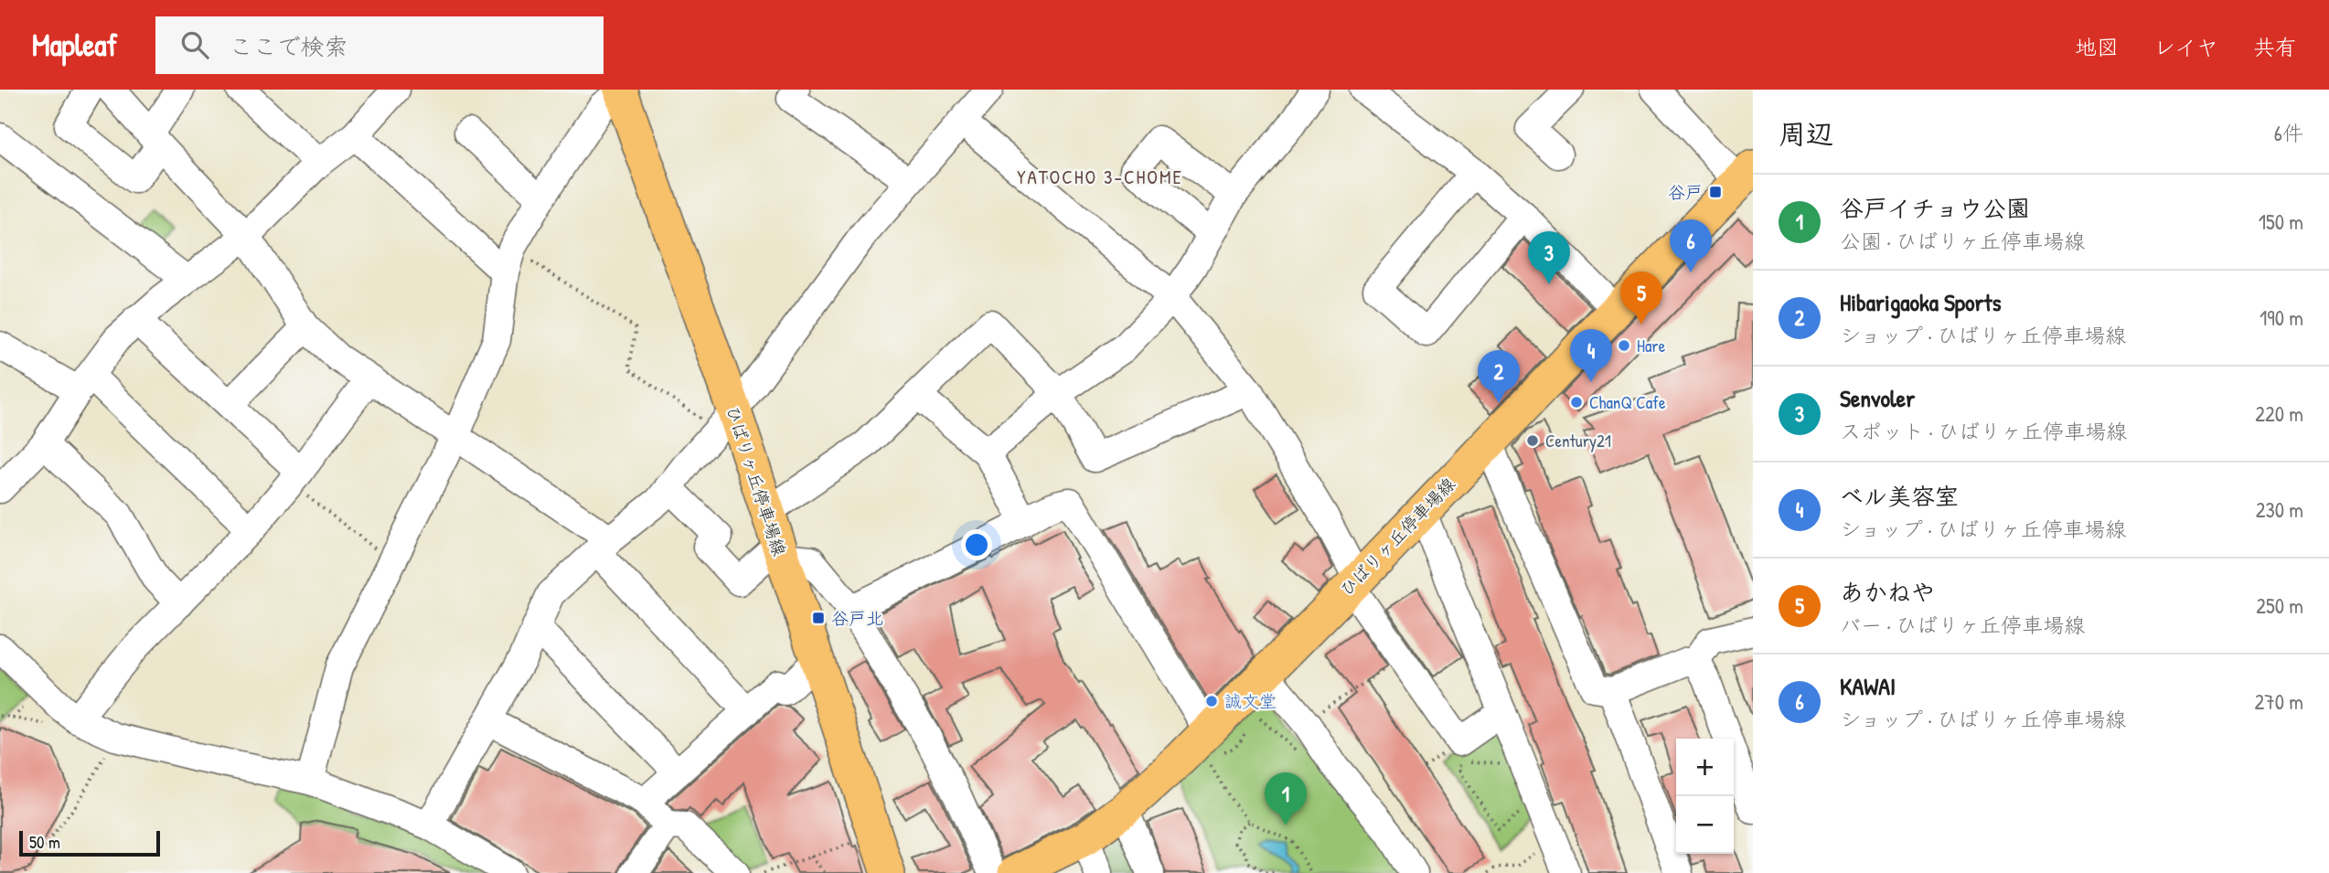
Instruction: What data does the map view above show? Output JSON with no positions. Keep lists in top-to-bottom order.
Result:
{
  "streets": {
    "main road": ["ひばりヶ丘停車場線"]
  },
  "districts": ["YATOCHO 3-CHOME"],
  "places": {
    "transit": ["谷戸", "谷戸北"],
    "other": [
      "Hare",
      "ChanQ Cafe",
      "Century21",
      "誠文堂"
    ]
  },
  "scale_bar": "50 m",
  "page": {
    "header": "Mapleaf",
    "search": "ここで検索",
    "nav": ["地図", "レイヤ", "共有"],
    "heading": ["周辺", "6件"],
    "list": [
      {
        "mark": "1",
        "name": "谷戸イチョウ公園",
        "note": "公園 · ひばりヶ丘停車場線",
        "value": "150 m"
      },
      {
        "mark": "2",
        "name": "Hibarigaoka Sports",
        "note": "ショップ · ひばりヶ丘停車場線",
        "value": "190 m"
      },
      {
        "mark": "3",
        "name": "Senvoler",
        "note": "スポット · ひばりヶ丘停車場線",
        "value": "220 m"
      },
      {
        "mark": "4",
        "name": "ベル美容室",
        "note": "ショップ · ひばりヶ丘停車場線",
        "value": "230 m"
      },
      {
        "mark": "5",
        "name": "あかねや",
        "note": "バー · ひばりヶ丘停車場線",
        "value": "250 m"
      },
      {
        "mark": "6",
        "name": "KAWAI",
        "note": "ショップ · ひばりヶ丘停車場線",
        "value": "270 m"
      }
    ],
    "pins": [
      "6",
      "3",
      "5",
      "4",
      "2",
      "1"
    ],
    "map_buttons": ["+", "−"],
    "scale": "50 m"
  }
}
